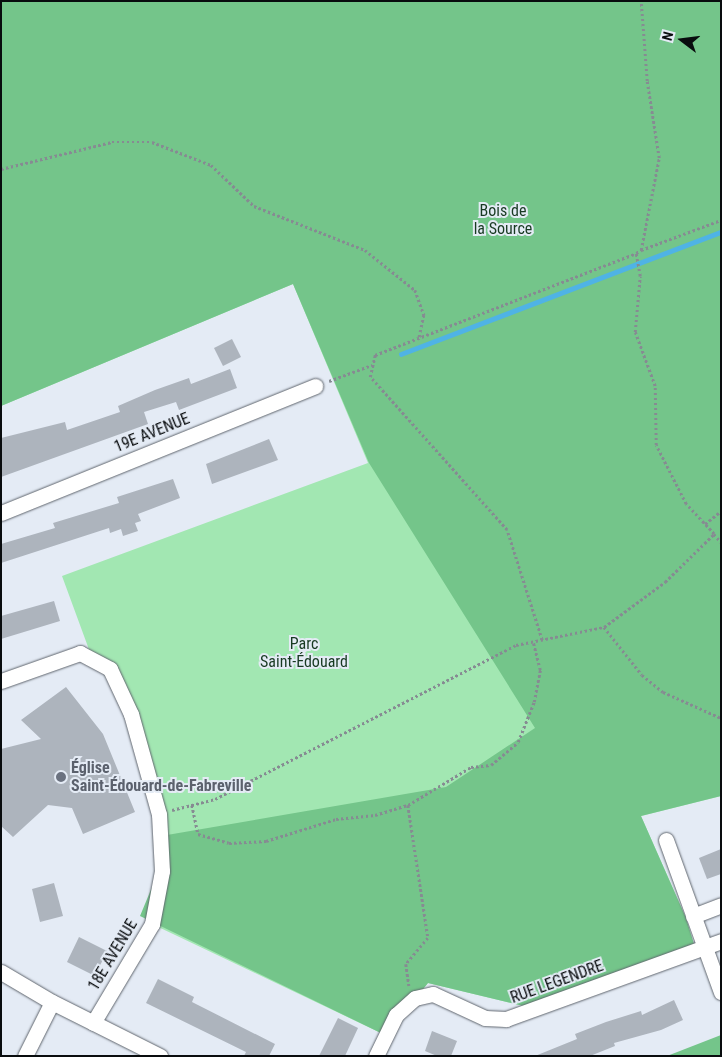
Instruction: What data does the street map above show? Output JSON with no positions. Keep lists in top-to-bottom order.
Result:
{
  "streets": {
    "street": ["19E AVENUE", "18E AVENUE", "RUE LEGENDRE"]
  },
  "parks": ["Bois de la Source", "Parc Saint-Édouard"],
  "places": ["Église Saint-Édouard-de-Fabreville"],
  "north": "left"
}
